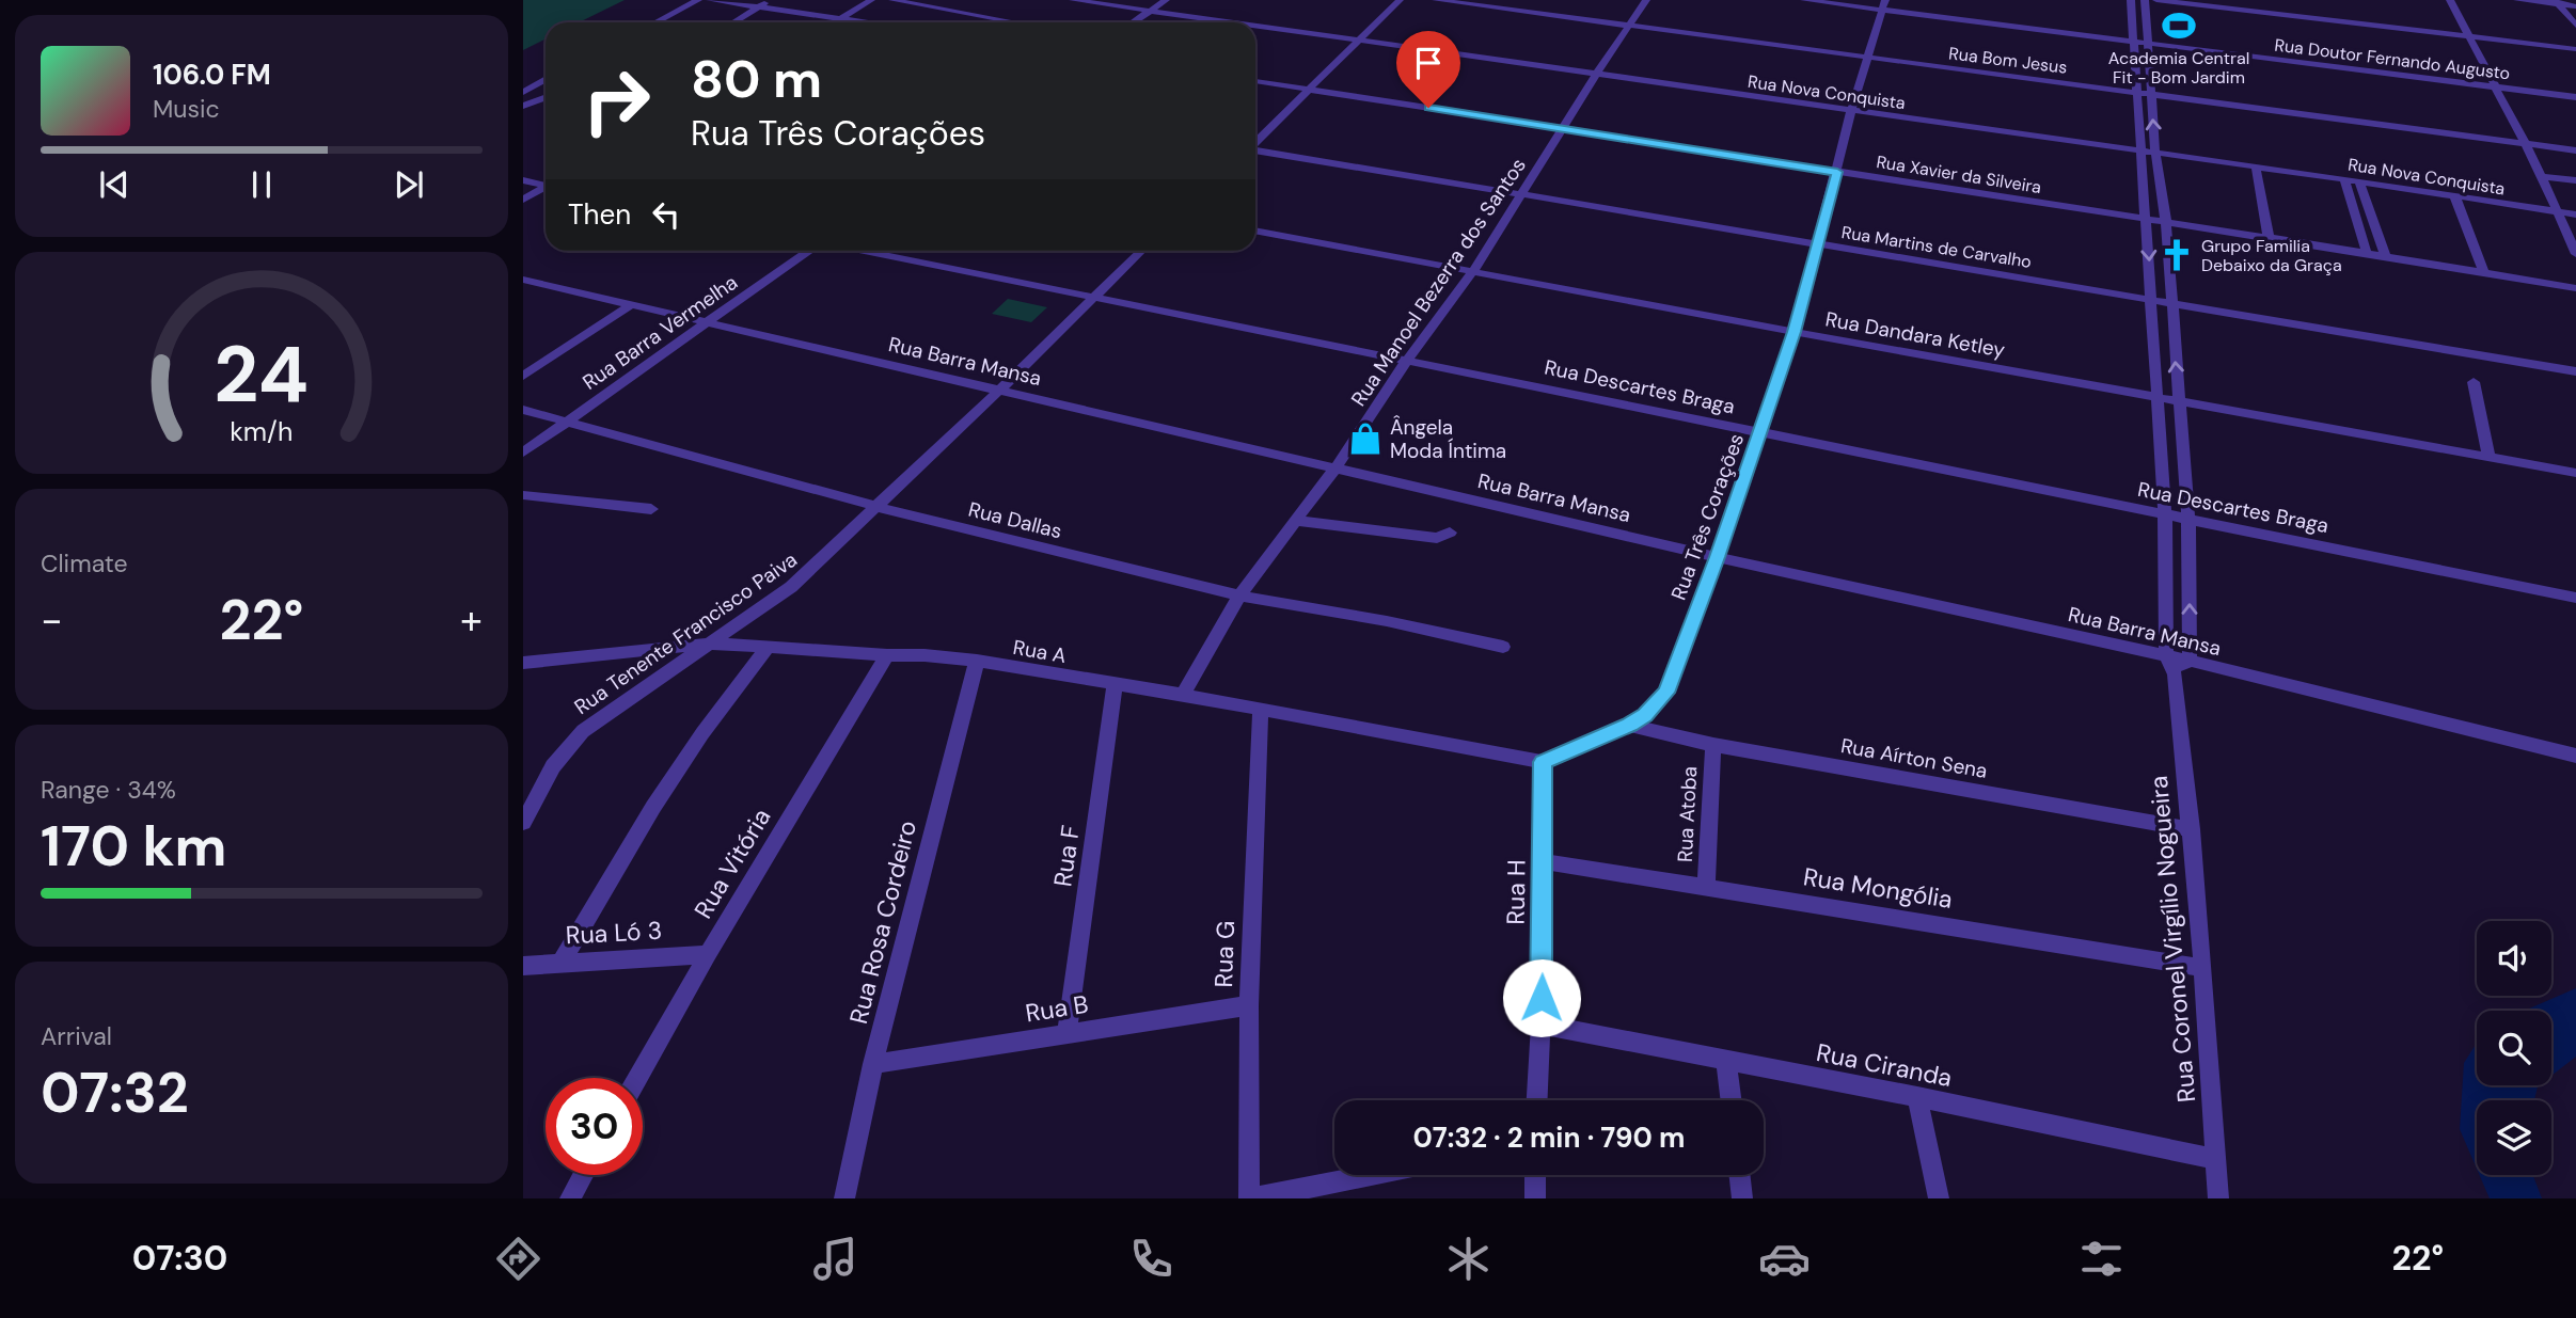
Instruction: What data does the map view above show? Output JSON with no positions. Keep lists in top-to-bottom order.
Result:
{
  "streets": {
    "street": [
      "Rua Doutor Fernando Augusto",
      "Rua Bom Jesus",
      "Rua Nova Conquista",
      "Rua Xavier da Silveira",
      "Rua Martins de Carvalho",
      "Rua Manoel Bezerra dos Santos",
      "Rua Barra Vermelha",
      "Rua Dandara Ketley",
      "Rua Barra Mansa",
      "Rua Descartes Braga",
      "Rua Três Corações",
      "Rua Dallas",
      "Rua Tenente Francisco Paiva",
      "Rua A",
      "Rua Aírton Sena",
      "Rua Atoba",
      "Rua F",
      "Rua Vitória",
      "Rua Mongólia",
      "Rua H",
      "Rua Rosa Cordeiro",
      "Rua Ló 3",
      "Rua Coronel Virgílio Nogueira",
      "Rua G",
      "Rua B",
      "Rua Ciranda"
    ]
  },
  "crossings": [
    ["Rua Doutor Fernando Augusto", "Rua Três Corações"],
    ["Rua Doutor Fernando Augusto", "Rua Coronel Virgílio Nogueira"],
    ["Rua Bom Jesus", "Rua Manoel Bezerra dos Santos"],
    ["Rua Bom Jesus", "Rua Três Corações"],
    ["Rua Bom Jesus", "Rua Coronel Virgílio Nogueira"],
    ["Rua Nova Conquista", "Rua Manoel Bezerra dos Santos"],
    ["Rua Nova Conquista", "Rua Três Corações"],
    ["Rua Nova Conquista", "Rua Coronel Virgílio Nogueira"],
    ["Rua Xavier da Silveira", "Rua Manoel Bezerra dos Santos"],
    ["Rua Xavier da Silveira", "Rua Três Corações"],
    ["Rua Xavier da Silveira", "Rua Coronel Virgílio Nogueira"],
    ["Rua Martins de Carvalho", "Rua Manoel Bezerra dos Santos"],
    ["Rua Martins de Carvalho", "Rua Três Corações"],
    ["Rua Martins de Carvalho", "Rua Coronel Virgílio Nogueira"],
    ["Rua Manoel Bezerra dos Santos", "Rua Dandara Ketley"],
    ["Rua Manoel Bezerra dos Santos", "Rua Barra Mansa"],
    ["Rua Manoel Bezerra dos Santos", "Rua Descartes Braga"],
    ["Rua Manoel Bezerra dos Santos", "Rua Dallas"],
    ["Rua Manoel Bezerra dos Santos", "Rua A"],
    ["Rua Barra Vermelha", "Rua Barra Mansa"],
    ["Rua Barra Vermelha", "Rua Dallas"],
    ["Rua Dandara Ketley", "Rua Três Corações"],
    ["Rua Dandara Ketley", "Rua Coronel Virgílio Nogueira"],
    ["Rua Barra Mansa", "Rua Três Corações"],
    ["Rua Barra Mansa", "Rua Tenente Francisco Paiva"],
    ["Rua Barra Mansa", "Rua Coronel Virgílio Nogueira"],
    ["Rua Descartes Braga", "Rua Três Corações"],
    ["Rua Descartes Braga", "Rua Tenente Francisco Paiva"],
    ["Rua Descartes Braga", "Rua Coronel Virgílio Nogueira"],
    ["Rua Três Corações", "Rua A"],
    ["Rua Três Corações", "Rua Aírton Sena"],
    ["Rua Três Corações", "Rua H"],
    ["Rua Dallas", "Rua Tenente Francisco Paiva"],
    ["Rua Tenente Francisco Paiva", "Rua A"],
    ["Rua A", "Rua F"],
    ["Rua A", "Rua Vitória"],
    ["Rua A", "Rua H"],
    ["Rua A", "Rua Rosa Cordeiro"],
    ["Rua A", "Rua G"],
    ["Rua Aírton Sena", "Rua Atoba"],
    ["Rua Aírton Sena", "Rua Coronel Virgílio Nogueira"],
    ["Rua Atoba", "Rua Mongólia"],
    ["Rua F", "Rua B"],
    ["Rua Vitória", "Rua Ló 3"],
    ["Rua Mongólia", "Rua H"],
    ["Rua Mongólia", "Rua Coronel Virgílio Nogueira"],
    ["Rua H", "Rua Ciranda"],
    ["Rua Rosa Cordeiro", "Rua B"],
    ["Rua Coronel Virgílio Nogueira", "Rua Ciranda"],
    ["Rua G", "Rua B"]
  ],
  "places": {
    "sports": ["Academia Central Fit - Bom Jardim"],
    "church": ["Grupo Familia Debaixo da Graça"],
    "shop": ["Ângela Moda Íntima"]
  },
  "page": {
    "turn": ["80 m", "Rua Três Corações"],
    "song": ["106.0 FM", "Music"],
    "then": "Then",
    "tile": [
      "Climate",
      ["Range · 34%", "170 km"],
      ["Arrival", "07:32"]
    ],
    "heat": ["−", "22°", "+"],
    "limit": "30",
    "trip": "07:32 · 2 min · 790 m",
    "tabs": ["07:30", "22°"],
    "gauge": ["24", "km/h"]
  }
}
